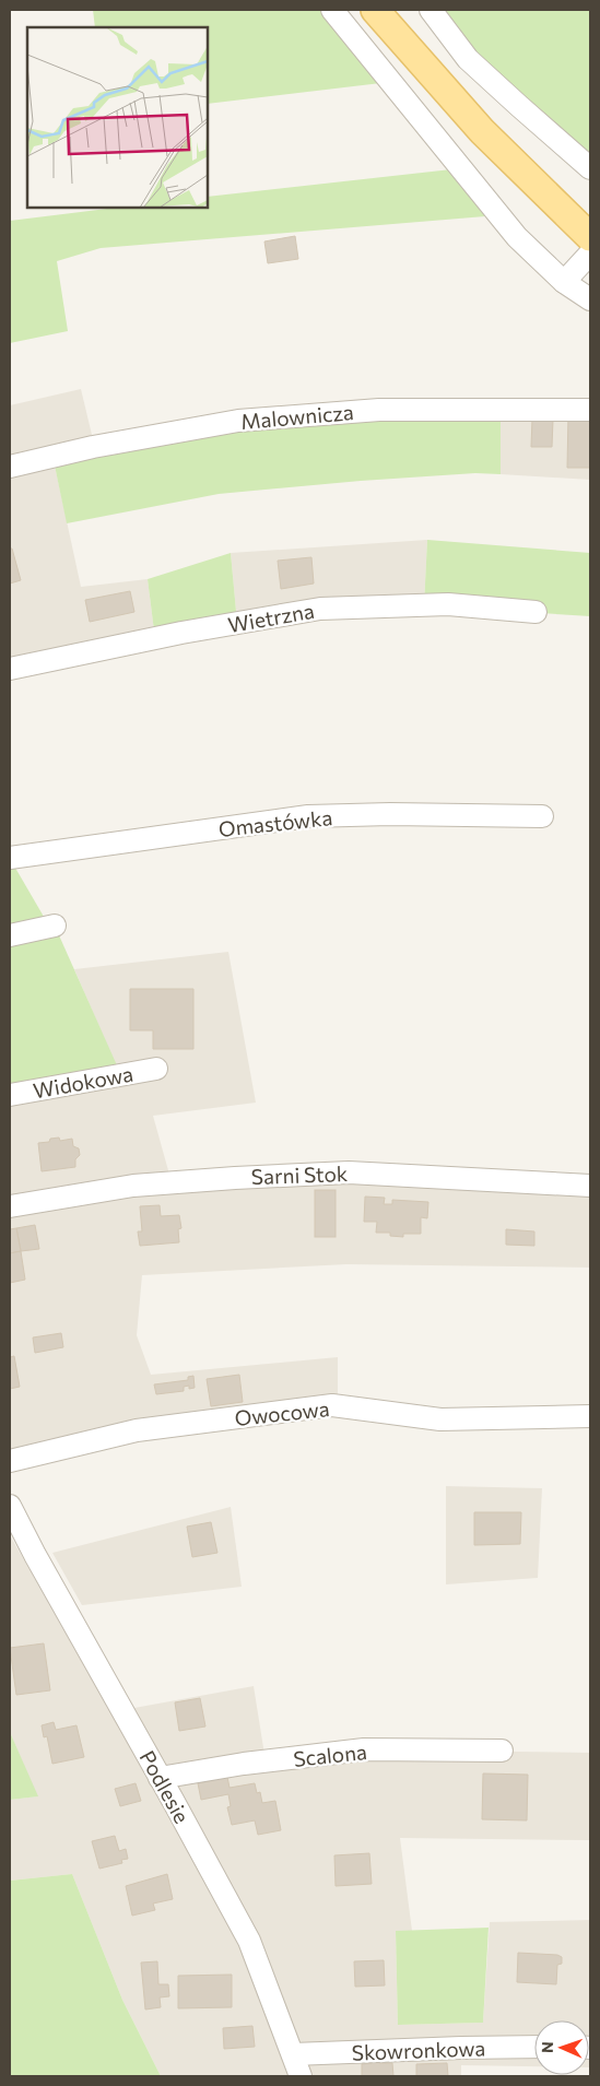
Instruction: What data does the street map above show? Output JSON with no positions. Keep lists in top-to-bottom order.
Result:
{
  "streets": {
    "street": [
      "Malownicza",
      "Wietrzna",
      "Omastówka",
      "Widokowa",
      "Sarni Stok",
      "Owocowa",
      "Scalona",
      "Podlesie",
      "Skowronkowa"
    ]
  },
  "crossings": [
    ["Scalona", "Podlesie"],
    ["Podlesie", "Skowronkowa"]
  ],
  "north": "left"
}
